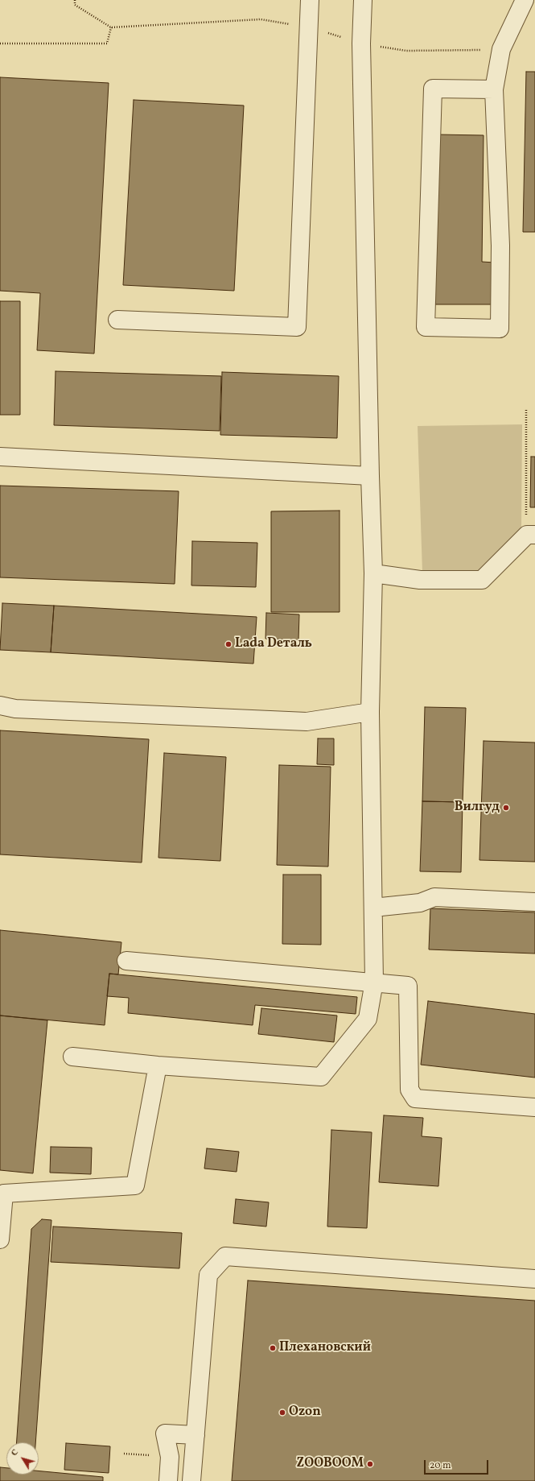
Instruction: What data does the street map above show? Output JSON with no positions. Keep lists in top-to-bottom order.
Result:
{
  "places": [
    "Lada Dеталь",
    "Вилгуд",
    "Плехановский",
    "Ozon",
    "ZOOBOOM"
  ],
  "scale_bar": "20 m",
  "north": "top left"
}
